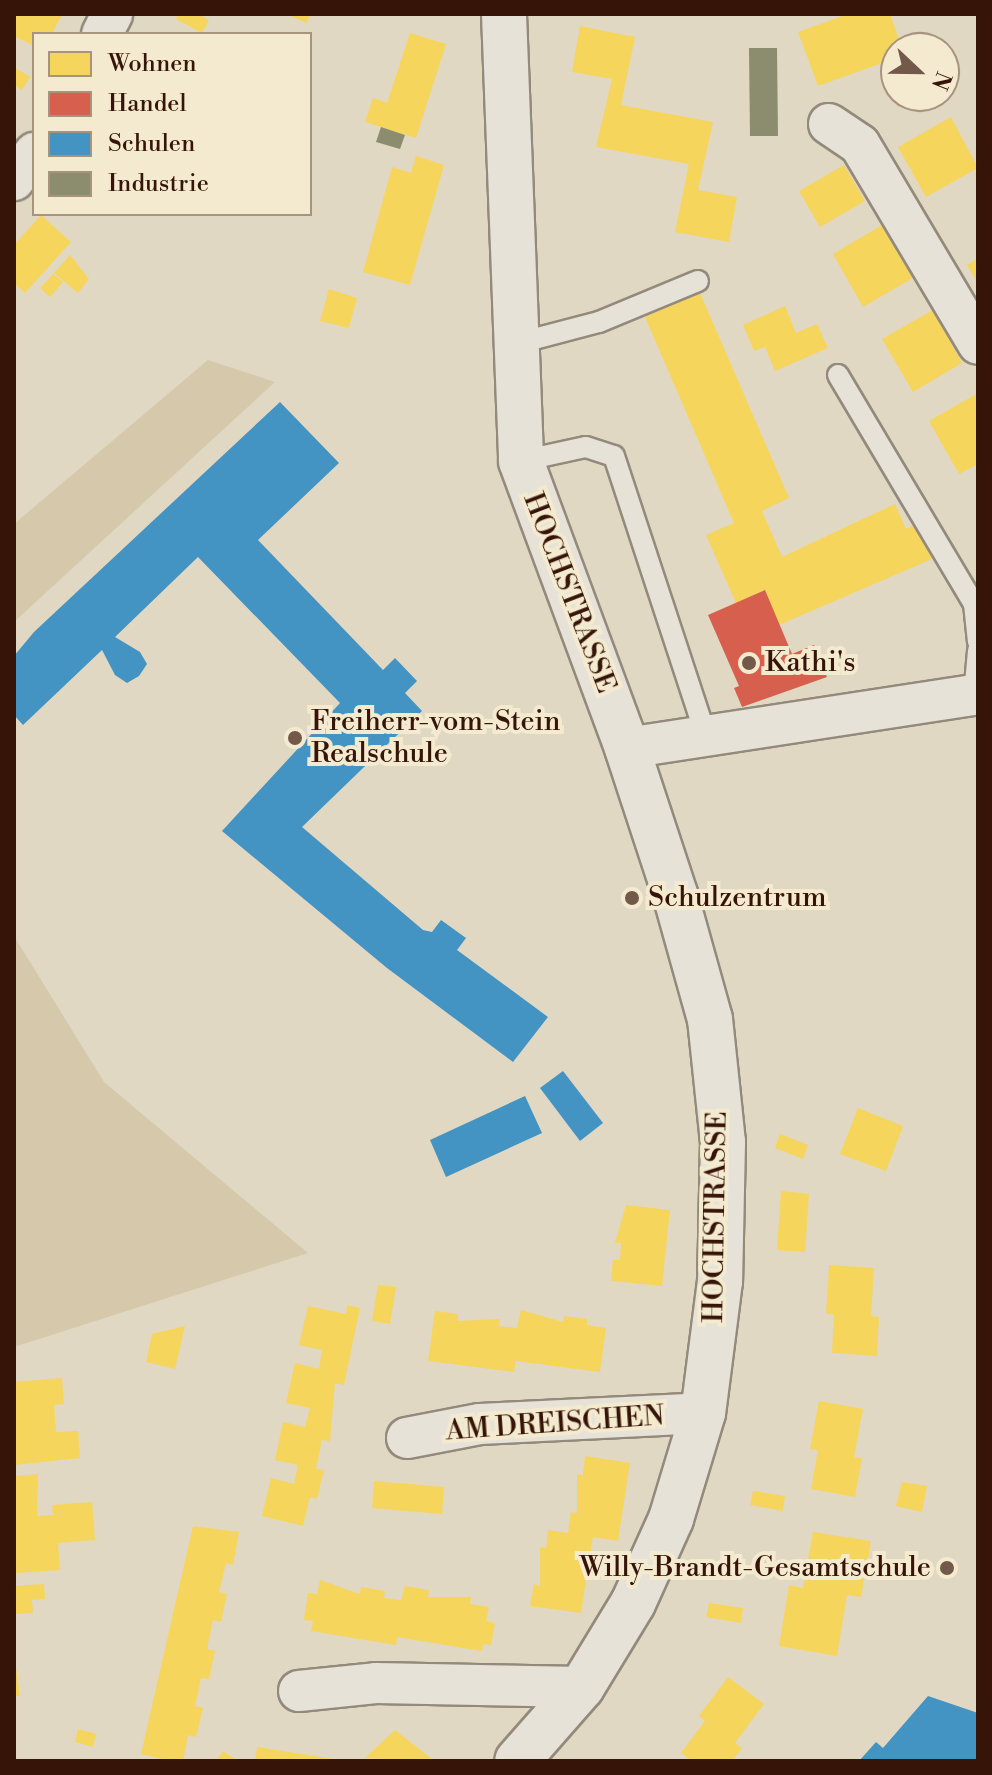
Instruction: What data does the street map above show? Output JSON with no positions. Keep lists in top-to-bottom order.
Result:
{
  "streets": {
    "street": ["HOCHSTRASSE", "AM DREISCHEN"]
  },
  "crossings": [
    ["HOCHSTRASSE", "AM DREISCHEN"]
  ],
  "places": [
    "Kathi's",
    "Freiherr-vom-Stein Realschule",
    "Schulzentrum",
    "Willy-Brandt-Gesamtschule"
  ],
  "legend": [
    "Wohnen",
    "Handel",
    "Schulen",
    "Industrie"
  ],
  "north": "right"
}
